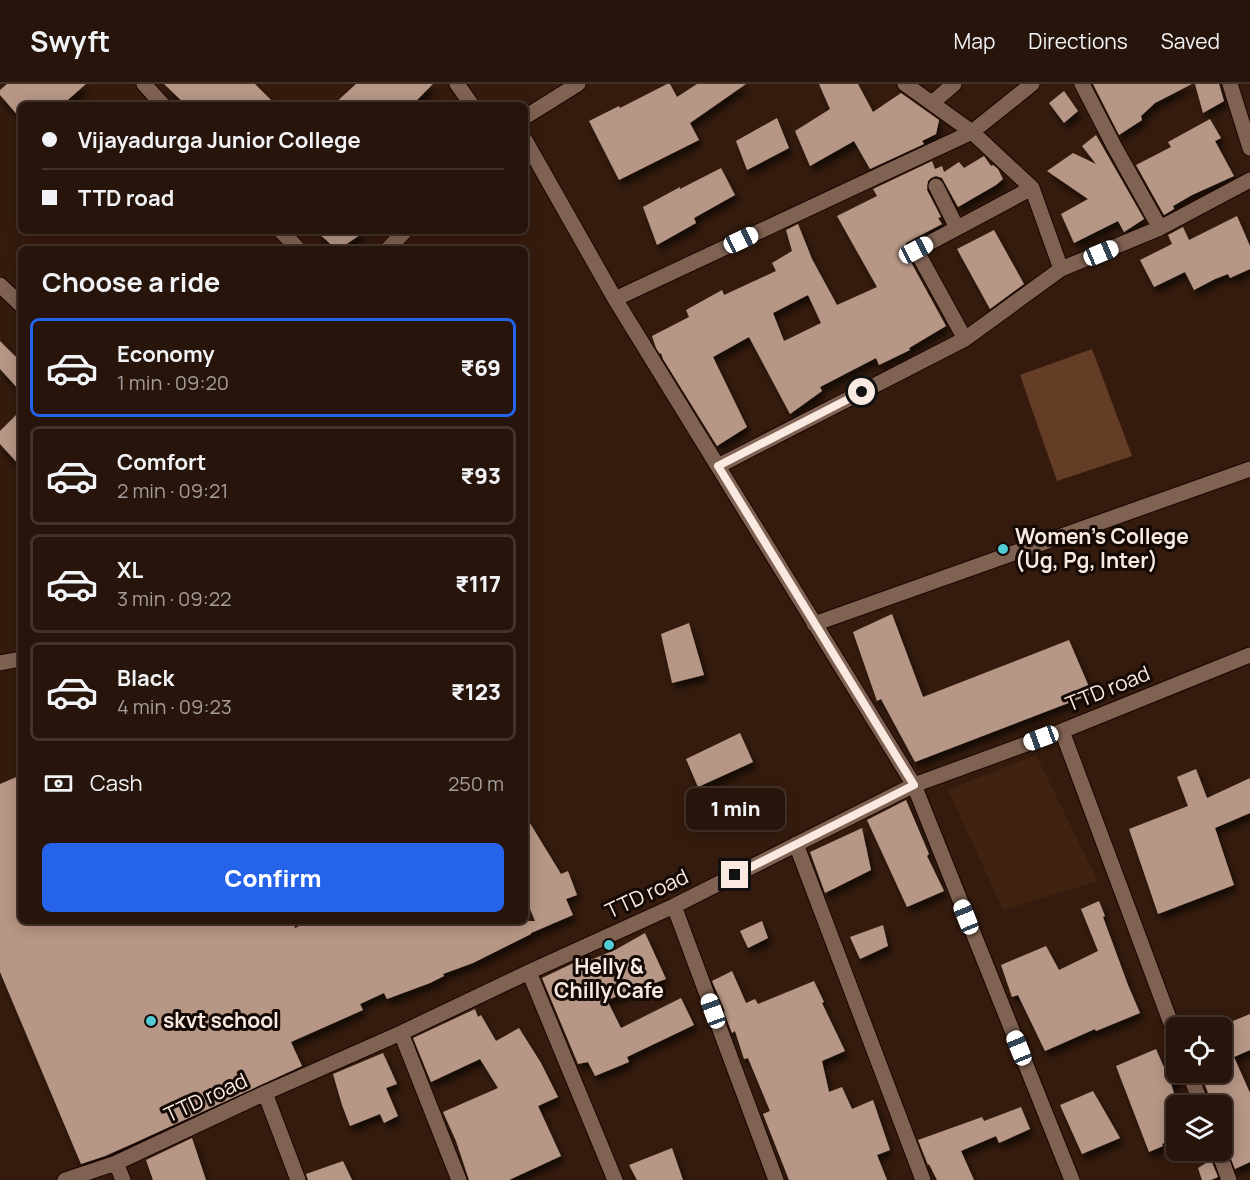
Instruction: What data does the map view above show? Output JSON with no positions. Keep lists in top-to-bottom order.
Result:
{
  "streets": {
    "street": ["TTD road"]
  },
  "places": ["Women's College (Ug, Pg, Inter)", "Helly & Chilly Cafe", "skvt school"],
  "page": {
    "header": "Swyft",
    "nav": ["Map", "Directions", "Saved"],
    "banner": ["Vijayadurga Junior College", "TTD road"],
    "heading": "Choose a ride",
    "list": [
      {
        "name": "Economy",
        "note": "1 min · 09:20",
        "value": "₹69"
      },
      {
        "name": "Comfort",
        "note": "2 min · 09:21",
        "value": "₹93"
      },
      {
        "name": "XL",
        "note": "3 min · 09:22",
        "value": "₹117"
      },
      {
        "name": "Black",
        "note": "4 min · 09:23",
        "value": "₹123"
      }
    ],
    "pay": ["Cash", "250 m"],
    "bubble": "1 min",
    "buttons": "Confirm"
  }
}
